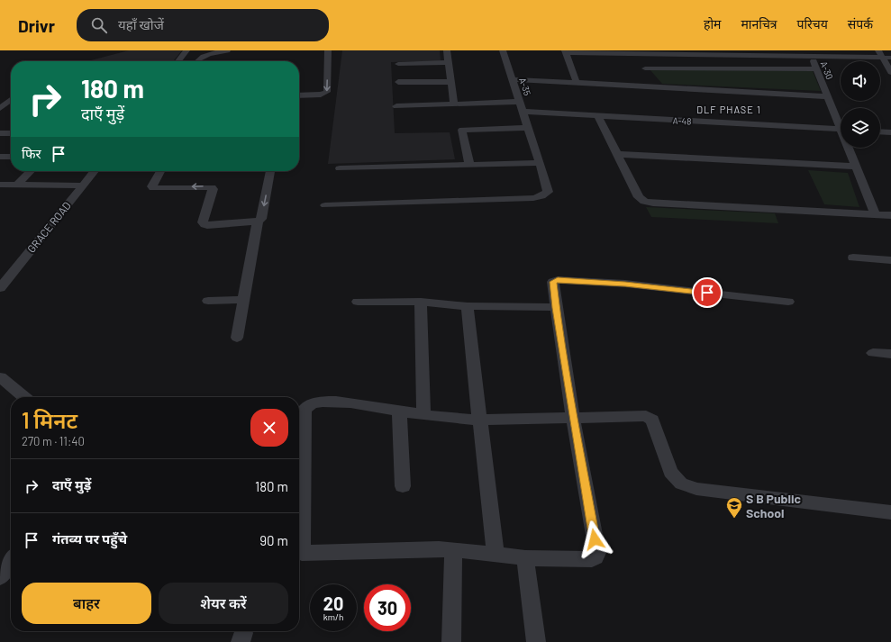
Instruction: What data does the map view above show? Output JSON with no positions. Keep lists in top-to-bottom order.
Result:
{
  "streets": {
    "street": [
      "A-30",
      "A-35",
      "A-48",
      "GRACE ROAD"
    ]
  },
  "crossings": [
    ["A-35", "A-48"]
  ],
  "districts": ["DLF PHASE 1"],
  "places": {
    "school or university": ["S B Public School"]
  },
  "page": {
    "header": "Drivr",
    "search": "यहाँ खोजें",
    "nav": [
      "होम",
      "मानचित्र",
      "परिचय",
      "संपर्क"
    ],
    "turn": ["180 m", "दाएँ मुड़ें"],
    "then": "फिर",
    "heading": ["1 मिनट", "270 m · 11:40"],
    "list": [
      {
        "name": "दाएँ मुड़ें",
        "value": "180 m"
      },
      {
        "name": "गंतव्य पर पहुँचे",
        "value": "90 m"
      }
    ],
    "buttons": ["बाहर", "शेयर करें"],
    "speed": "20 km/h",
    "limit": "30"
  }
}
